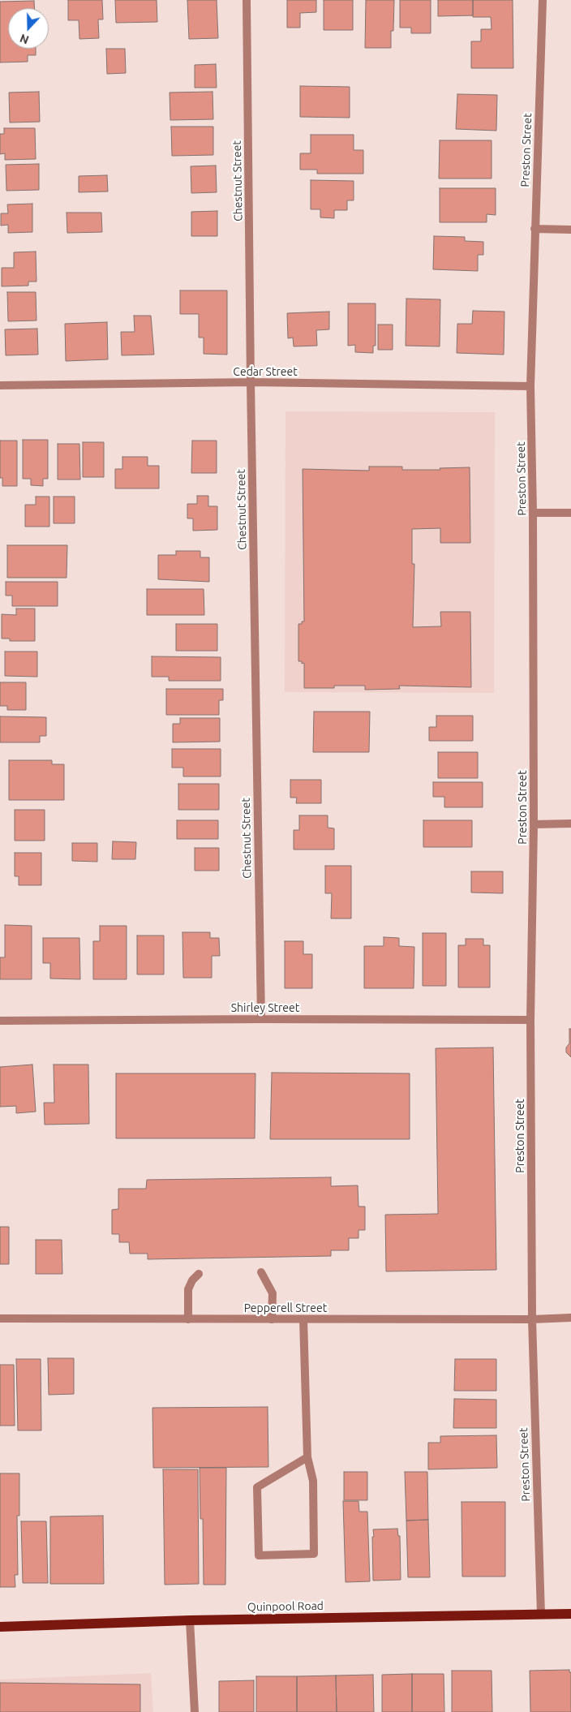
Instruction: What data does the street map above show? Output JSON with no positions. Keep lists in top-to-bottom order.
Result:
{
  "streets": {
    "main road": ["Quinpool Road"],
    "street": [
      "Preston Street",
      "Chestnut Street",
      "Cedar Street",
      "Shirley Street",
      "Pepperell Street"
    ]
  },
  "crossings": [
    ["Preston Street", "Cedar Street"],
    ["Preston Street", "Shirley Street"],
    ["Preston Street", "Pepperell Street"],
    ["Preston Street", "Quinpool Road"],
    ["Chestnut Street", "Cedar Street"],
    ["Chestnut Street", "Shirley Street"]
  ],
  "north": "bottom"
}
